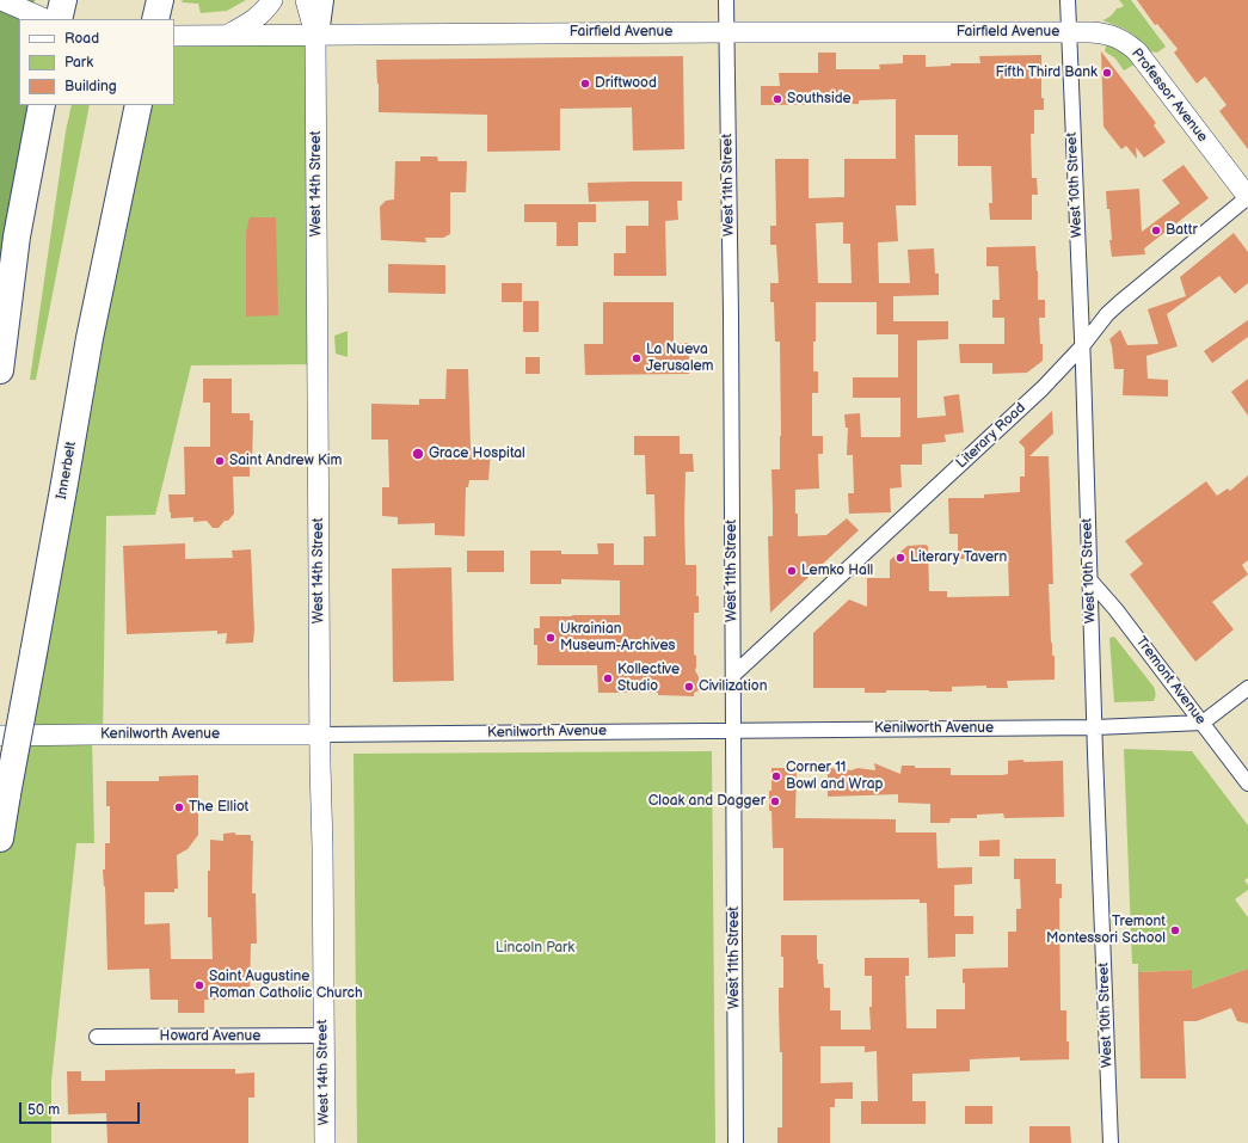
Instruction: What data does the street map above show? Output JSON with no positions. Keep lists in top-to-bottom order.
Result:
{
  "streets": {
    "highway": ["Innerbelt"],
    "street": [
      "Fairfield Avenue",
      "Professor Avenue",
      "West 14th Street",
      "West 11th Street",
      "West 10th Street",
      "Literary Road",
      "Tremont Avenue",
      "Kenilworth Avenue",
      "Howard Avenue"
    ]
  },
  "crossings": [
    ["Fairfield Avenue", "Professor Avenue"],
    ["Fairfield Avenue", "West 14th Street"],
    ["Fairfield Avenue", "West 11th Street"],
    ["Fairfield Avenue", "West 10th Street"],
    ["Professor Avenue", "West 10th Street"],
    ["Professor Avenue", "Literary Road"],
    ["West 14th Street", "Kenilworth Avenue"],
    ["West 14th Street", "Howard Avenue"],
    ["West 11th Street", "Literary Road"],
    ["West 11th Street", "Kenilworth Avenue"],
    ["West 10th Street", "Literary Road"],
    ["West 10th Street", "Tremont Avenue"],
    ["West 10th Street", "Kenilworth Avenue"],
    ["Tremont Avenue", "Kenilworth Avenue"]
  ],
  "parks": ["Lincoln Park"],
  "places": [
    "Fifth Third Bank",
    "Driftwood",
    "Southside",
    "Battr",
    "La Nueva Jerusalem",
    "Grace Hospital",
    "Saint Andrew Kim",
    "Literary Tavern",
    "Lemko Hall",
    "Ukrainian Museum-Archives",
    "Kollective Studio",
    "Civilization",
    "Corner 11 Bowl and Wrap",
    "Cloak and Dagger",
    "The Elliot",
    "Tremont Montessori School",
    "Saint Augustine Roman Catholic Church"
  ],
  "legend": ["Road", "Park", "Building"],
  "scale_bar": "50 m"
}
